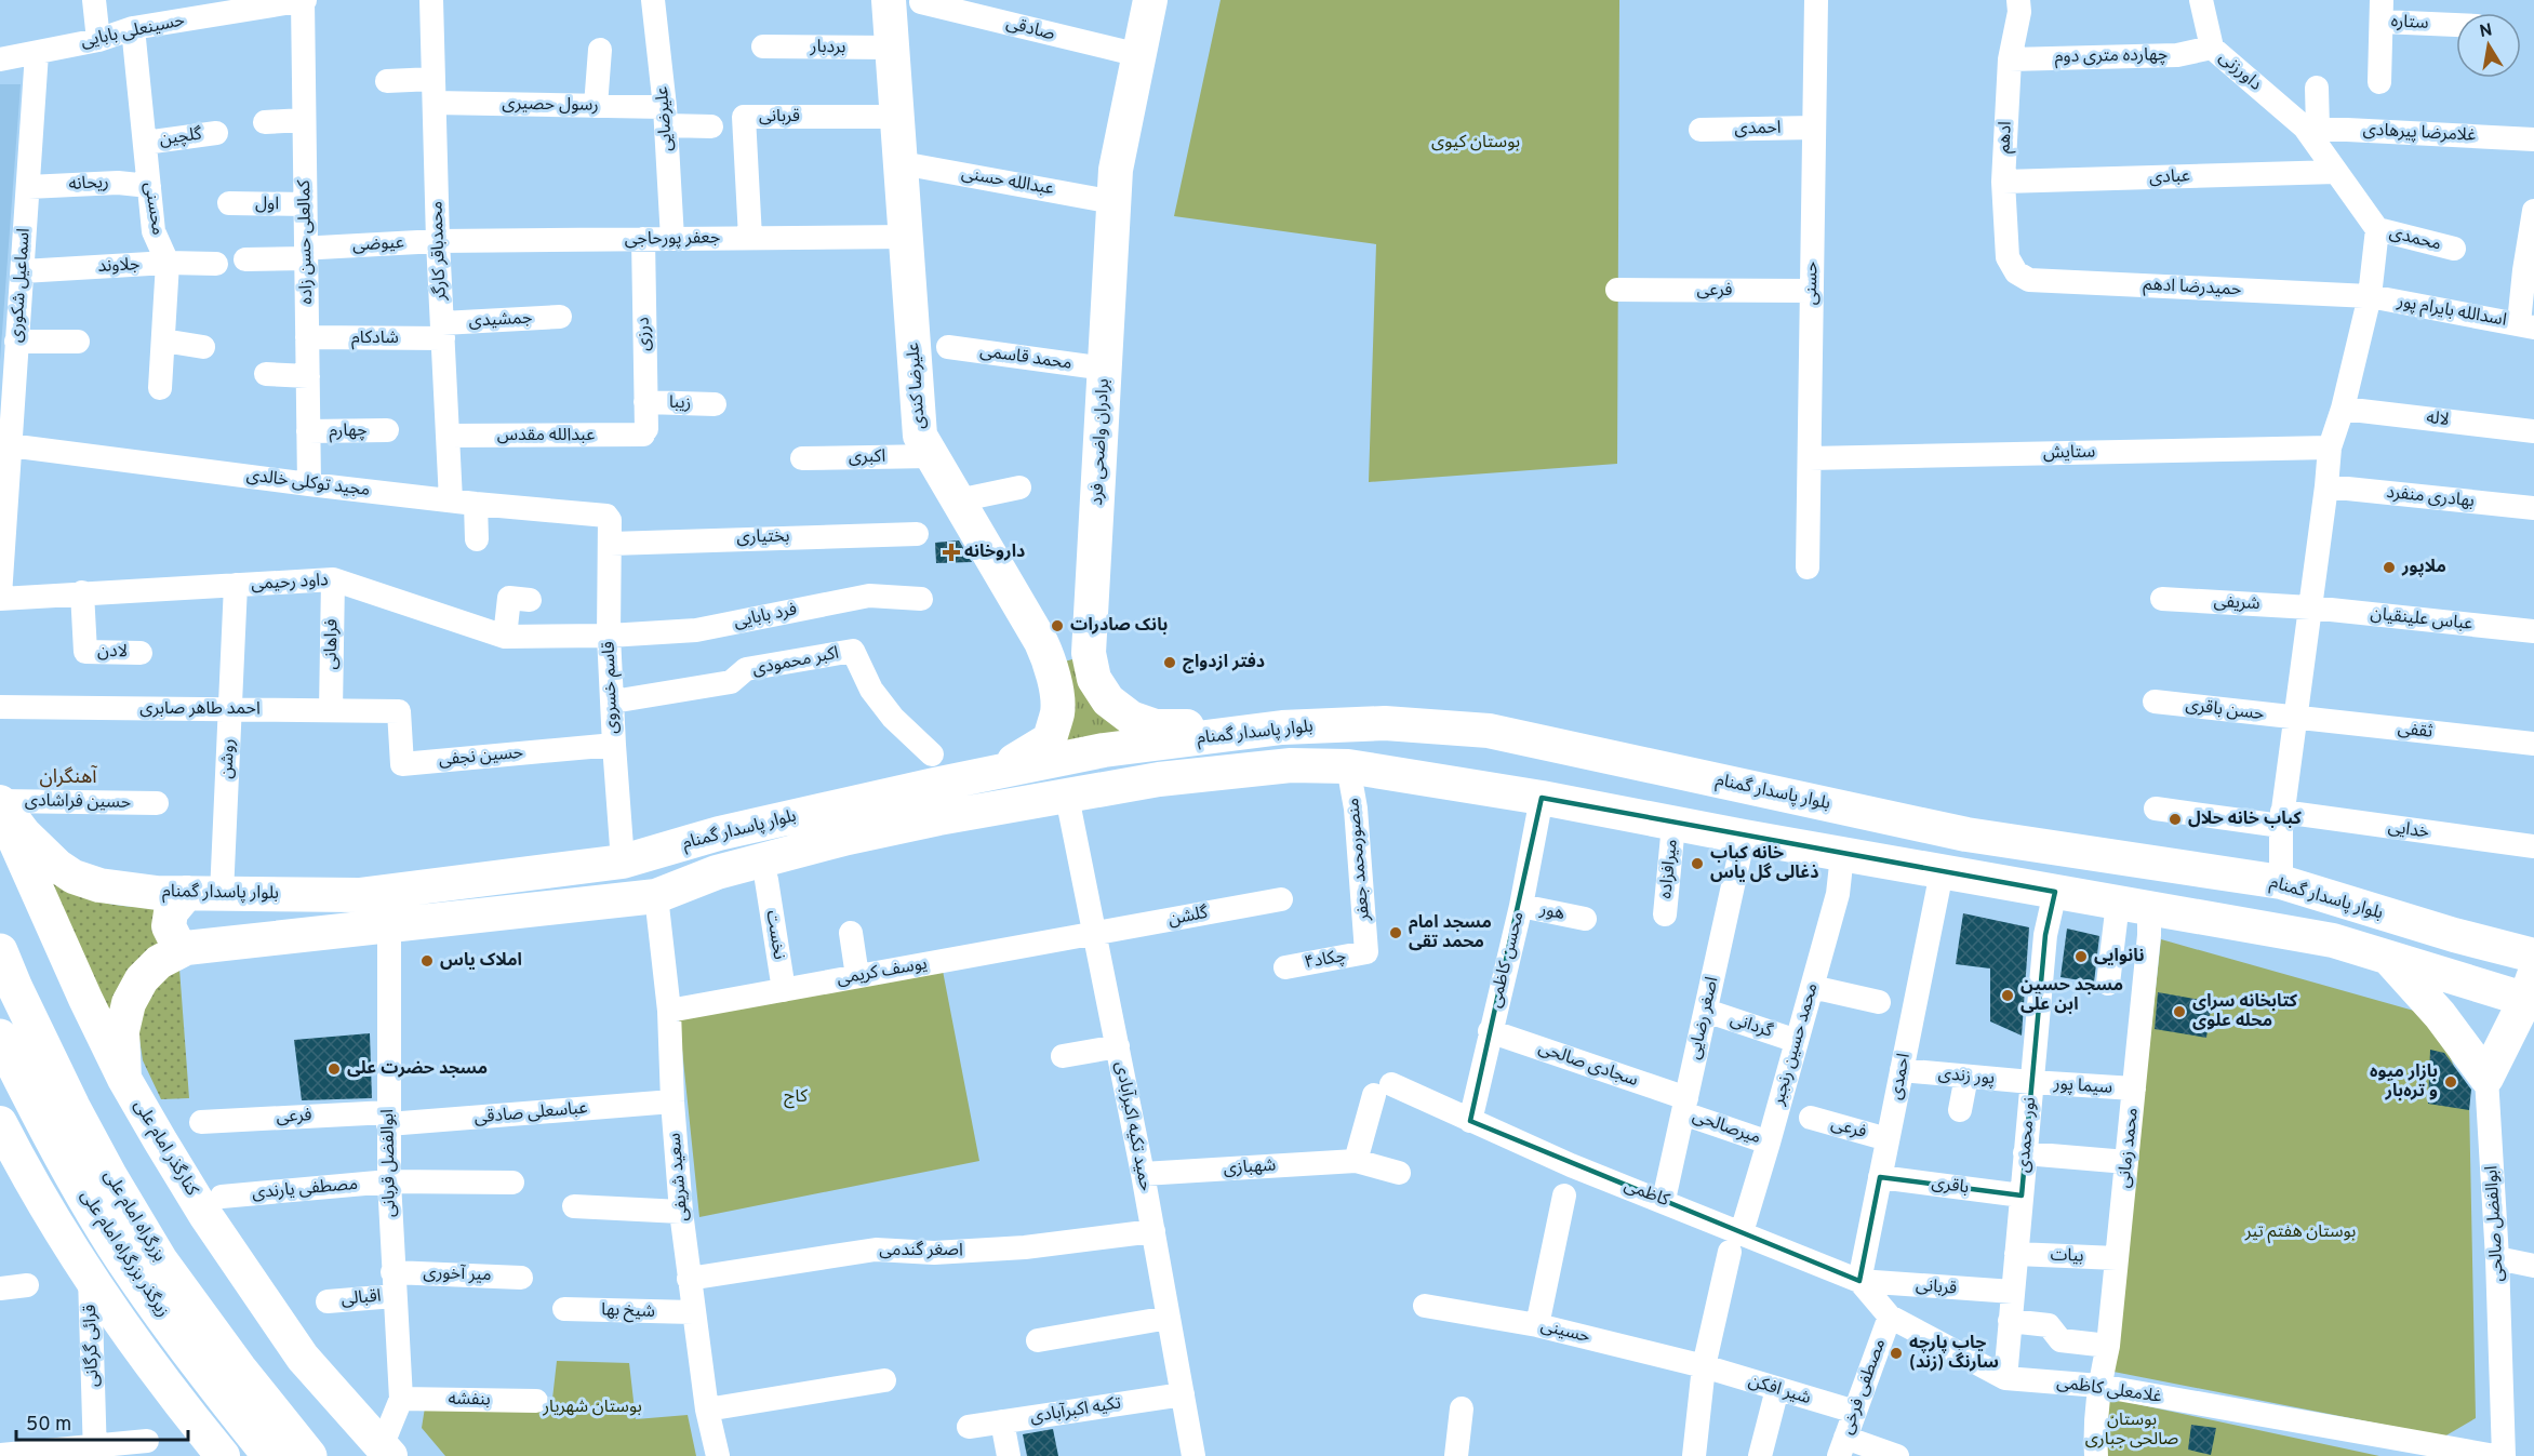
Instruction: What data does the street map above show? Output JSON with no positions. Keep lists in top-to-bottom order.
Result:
{
  "streets": {
    "highway": ["بزرگراه امام علی", "زیرگذر بزرگراه امام علی"],
    "main road": [
      "علیرضا کندی",
      "برادران واضحی فرد",
      "بلوار پاسدار گمنام",
      "کنارگذر امام علی",
      "ابوالفضل صالحی"
    ],
    "street": [
      "ستاره",
      "صادقی",
      "حسینعلی بابایی",
      "بردبار",
      "چهارده متری دوم",
      "داورزنی",
      "رسول حصیری",
      "قربانی",
      "علیرضایی",
      "احمدی",
      "غلامرضا پیرهادی",
      "گلچین",
      "ادهم",
      "عبادی",
      "عبدالله حسنی",
      "ریحانه",
      "اول",
      "محسنی",
      "جعفر پورحاجی",
      "محمدی",
      "کمالعلی حسن زاده",
      "عیوضی",
      "محمدباقر کارگر",
      "جلاوند",
      "حسنی",
      "اسماعیل شکوری",
      "حمیدرضا ادهم",
      "فرعی",
      "اسدالله بایرام پور",
      "جمشیدی",
      "درزی",
      "شادکام",
      "محمد قاسمی",
      "زیبا",
      "لاله",
      "چهارم",
      "عبدالله مقدس",
      "ستایش",
      "اکبری",
      "مجید توکلی خالدی",
      "بهادری منفرد",
      "بختیاری",
      "داود رحیمی",
      "شریفی",
      "فرد بابایی",
      "عباس علینقیان",
      "فراهانی",
      "لادن",
      "اکبر محمودی",
      "قاسم خسروی",
      "احمد طاهر صابری",
      "حسن باقری",
      "ثقفی",
      "حسین نجفی",
      "روشن",
      "حسین فراشادی",
      "خدایی",
      "منصورمحمد جعفر",
      "میرافزاده",
      "هور",
      "گلشن",
      "نخست",
      "چکاد۴",
      "محسن کاظمی",
      "یوسف کریمی",
      "اصغر رضایی",
      "گردانی",
      "محمد حسین رنجبر",
      "سجادی صالحی",
      "پور زندی",
      "سیما پور",
      "عباسعلی صادقی",
      "حمید تکیه اکبرآبادی",
      "میرصالحی",
      "نور محمدی",
      "محمد زمانی",
      "ابوالفضل قربانی",
      "شهبازی",
      "سعید شریفی",
      "باقری",
      "مصطفی یارندی",
      "کاظمی",
      "اصغر گندمی",
      "بیات",
      "میر آخوری",
      "اقبالی",
      "شیخ بها",
      "حسینی",
      "قرائی گرگانی",
      "مصطفی فرخی",
      "شیر افکن",
      "غلامعلی کاظمی",
      "بنفشه",
      "تکیه اکبرآبادی"
    ]
  },
  "crossings": [
    ["صادقی", "علیرضا کندی"],
    ["صادقی", "برادران واضحی فرد"],
    ["حسینعلی بابایی", "محسنی"],
    ["حسینعلی بابایی", "کمالعلی حسن زاده"],
    ["حسینعلی بابایی", "اسماعیل شکوری"],
    ["بردبار", "علیرضا کندی"],
    ["چهارده متری دوم", "داورزنی"],
    ["چهارده متری دوم", "ادهم"],
    ["داورزنی", "غلامرضا پیرهادی"],
    ["رسول حصیری", "علیرضایی"],
    ["رسول حصیری", "محمدباقر کارگر"],
    ["قربانی", "احمدی"],
    ["قربانی", "جعفر پورحاجی"],
    ["قربانی", "علیرضا کندی"],
    ["قربانی", "نور محمدی"],
    ["قربانی", "کاظمی"],
    ["علیرضایی", "جعفر پورحاجی"],
    ["احمدی", "حسنی"],
    ["احمدی", "فرعی"],
    ["احمدی", "بلوار پاسدار گمنام"],
    ["احمدی", "پور زندی"],
    ["احمدی", "باقری"],
    ["احمدی", "کاظمی"],
    ["گلچین", "محسنی"],
    ["ادهم", "عبادی"],
    ["ادهم", "حمیدرضا ادهم"],
    ["عبدالله حسنی", "علیرضا کندی"],
    ["عبدالله حسنی", "برادران واضحی فرد"],
    ["ریحانه", "محسنی"],
    ["ریحانه", "اسماعیل شکوری"],
    ["اول", "کمالعلی حسن زاده"],
    ["محسنی", "جلاوند"],
    ["جعفر پورحاجی", "عیوضی"],
    ["جعفر پورحاجی", "محمدباقر کارگر"],
    ["جعفر پورحاجی", "درزی"],
    ["جعفر پورحاجی", "علیرضا کندی"],
    ["کمالعلی حسن زاده", "عیوضی"],
    ["کمالعلی حسن زاده", "شادکام"],
    ["کمالعلی حسن زاده", "چهارم"],
    ["کمالعلی حسن زاده", "مجید توکلی خالدی"],
    ["عیوضی", "محمدباقر کارگر"],
    ["محمدباقر کارگر", "جمشیدی"],
    ["محمدباقر کارگر", "شادکام"],
    ["محمدباقر کارگر", "عبدالله مقدس"],
    ["محمدباقر کارگر", "مجید توکلی خالدی"],
    ["جلاوند", "اسماعیل شکوری"],
    ["حسنی", "فرعی"],
    ["حسنی", "ستایش"],
    ["اسماعیل شکوری", "مجید توکلی خالدی"],
    ["اسماعیل شکوری", "داود رحیمی"],
    ["حمیدرضا ادهم", "اسدالله بایرام پور"],
    ["فرعی", "عباسعلی صادقی"],
    ["فرعی", "ابوالفضل قربانی"],
    ["جمشیدی", "شادکام"],
    ["درزی", "زیبا"],
    ["درزی", "عبدالله مقدس"],
    ["محمد قاسمی", "برادران واضحی فرد"],
    ["علیرضا کندی", "اکبری"],
    ["علیرضا کندی", "بلوار پاسدار گمنام"],
    ["برادران واضحی فرد", "بلوار پاسدار گمنام"],
    ["مجید توکلی خالدی", "قاسم خسروی"],
    ["بختیاری", "قاسم خسروی"],
    ["داود رحیمی", "فرد بابایی"],
    ["داود رحیمی", "فراهانی"],
    ["داود رحیمی", "لادن"],
    ["داود رحیمی", "قاسم خسروی"],
    ["داود رحیمی", "روشن"],
    ["شریفی", "عباس علینقیان"],
    ["فرد بابایی", "قاسم خسروی"],
    ["فراهانی", "احمد طاهر صابری"],
    ["اکبر محمودی", "قاسم خسروی"],
    ["قاسم خسروی", "بلوار پاسدار گمنام"],
    ["قاسم خسروی", "حسین نجفی"],
    ["احمد طاهر صابری", "حسین نجفی"],
    ["احمد طاهر صابری", "روشن"],
    ["حسن باقری", "ثقفی"],
    ["بلوار پاسدار گمنام", "روشن"],
    ["بلوار پاسدار گمنام", "حسین فراشادی"],
    ["بلوار پاسدار گمنام", "منصورمحمد جعفر"],
    ["بلوار پاسدار گمنام", "میرافزاده"],
    ["بلوار پاسدار گمنام", "محسن کاظمی"],
    ["بلوار پاسدار گمنام", "اصغر رضایی"],
    ["بلوار پاسدار گمنام", "محمد حسین رنجبر"],
    ["بلوار پاسدار گمنام", "حمید تکیه اکبرآبادی"],
    ["بلوار پاسدار گمنام", "نور محمدی"],
    ["بلوار پاسدار گمنام", "کنارگذر امام علی"],
    ["بلوار پاسدار گمنام", "محمد زمانی"],
    ["بلوار پاسدار گمنام", "ابوالفضل قربانی"],
    ["بلوار پاسدار گمنام", "سعید شریفی"],
    ["بلوار پاسدار گمنام", "ابوالفضل صالحی"],
    ["حسین فراشادی", "کنارگذر امام علی"],
    ["منصورمحمد جعفر", "چکاد۴"],
    ["هور", "محسن کاظمی"],
    ["گلشن", "یوسف کریمی"],
    ["گلشن", "حمید تکیه اکبرآبادی"],
    ["نخست", "یوسف کریمی"],
    ["محسن کاظمی", "سجادی صالحی"],
    ["محسن کاظمی", "کاظمی"],
    ["یوسف کریمی", "حمید تکیه اکبرآبادی"],
    ["یوسف کریمی", "سعید شریفی"],
    ["اصغر رضایی", "گردانی"],
    ["اصغر رضایی", "سجادی صالحی"],
    ["اصغر رضایی", "میرصالحی"],
    ["اصغر رضایی", "کاظمی"],
    ["گردانی", "محمد حسین رنجبر"],
    ["محمد حسین رنجبر", "میرصالحی"],
    ["محمد حسین رنجبر", "کاظمی"],
    ["محمد حسین رنجبر", "حسینی"],
    ["محمد حسین رنجبر", "شیر افکن"],
    ["سجادی صالحی", "میرصالحی"],
    ["پور زندی", "سیما پور"],
    ["پور زندی", "نور محمدی"],
    ["سیما پور", "نور محمدی"],
    ["سیما پور", "محمد زمانی"],
    ["عباسعلی صادقی", "ابوالفضل قربانی"],
    ["عباسعلی صادقی", "سعید شریفی"],
    ["حمید تکیه اکبرآبادی", "شهبازی"],
    ["حمید تکیه اکبرآبادی", "اصغر گندمی"],
    ["حمید تکیه اکبرآبادی", "تکیه اکبرآبادی"],
    ["نور محمدی", "باقری"],
    ["نور محمدی", "بیات"],
    ["نور محمدی", "غلامعلی کاظمی"],
    ["محمد زمانی", "بیات"],
    ["محمد زمانی", "غلامعلی کاظمی"],
    ["ابوالفضل قربانی", "مصطفی یارندی"],
    ["ابوالفضل قربانی", "میر آخوری"],
    ["ابوالفضل قربانی", "اقبالی"],
    ["ابوالفضل قربانی", "بنفشه"],
    ["شهبازی", "کاظمی"],
    ["سعید شریفی", "اصغر گندمی"],
    ["سعید شریفی", "شیخ بها"],
    ["کاظمی", "مصطفی فرخی"],
    ["کاظمی", "غلامعلی کاظمی"],
    ["میر آخوری", "اقبالی"],
    ["حسینی", "شیر افکن"],
    ["مصطفی فرخی", "شیر افکن"],
    ["مصطفی فرخی", "غلامعلی کاظمی"]
  ],
  "districts": ["آهنگران"],
  "parks": [
    "بوستان کیوی",
    "کاج",
    "بوستان هفتم تیر",
    "بوستان شهریار",
    "بوستان صالحی جباری"
  ],
  "places": {
    "health": ["داروخانه"],
    "other": [
      "ملاپور",
      "بانک صادرات",
      "دفتر ازدواج",
      "کباب خانه حلال",
      "خانه کباب ذغالی گل یاس",
      "مسجد امام محمد تقی",
      "نانوایی",
      "املاک یاس",
      "مسجد حسین ابن علی",
      "کتابخانه سرای محله علوی",
      "مسجد حضرت علی",
      "بازار میوه و تره‌بار",
      "چاپ پارچه سارنگ (زند)"
    ]
  },
  "scale_bar": "50 m",
  "north": "top"
}
